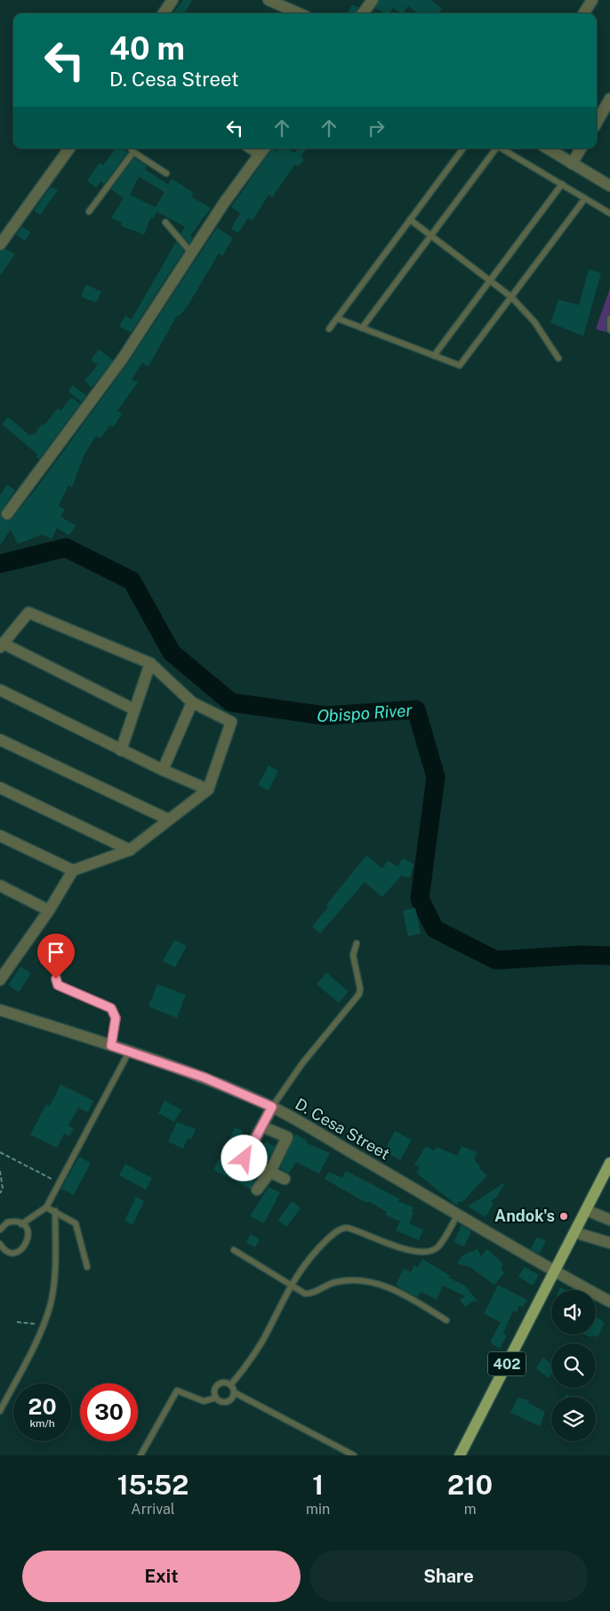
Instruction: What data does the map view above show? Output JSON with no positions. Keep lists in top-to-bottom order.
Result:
{
  "streets": {
    "main road": ["402"],
    "street": ["D. Cesa Street"]
  },
  "crossings": [
    ["D. Cesa Street", "402"]
  ],
  "water": ["Obispo River"],
  "places": ["Andok's"],
  "page": {
    "turn": ["40 m", "D. Cesa Street"],
    "speed": "20 km/h",
    "limit": "30",
    "eta": [
      "15:52",
      "Arrival",
      "1",
      "min",
      "210",
      "m"
    ],
    "buttons": ["Exit", "Share"]
  }
}
